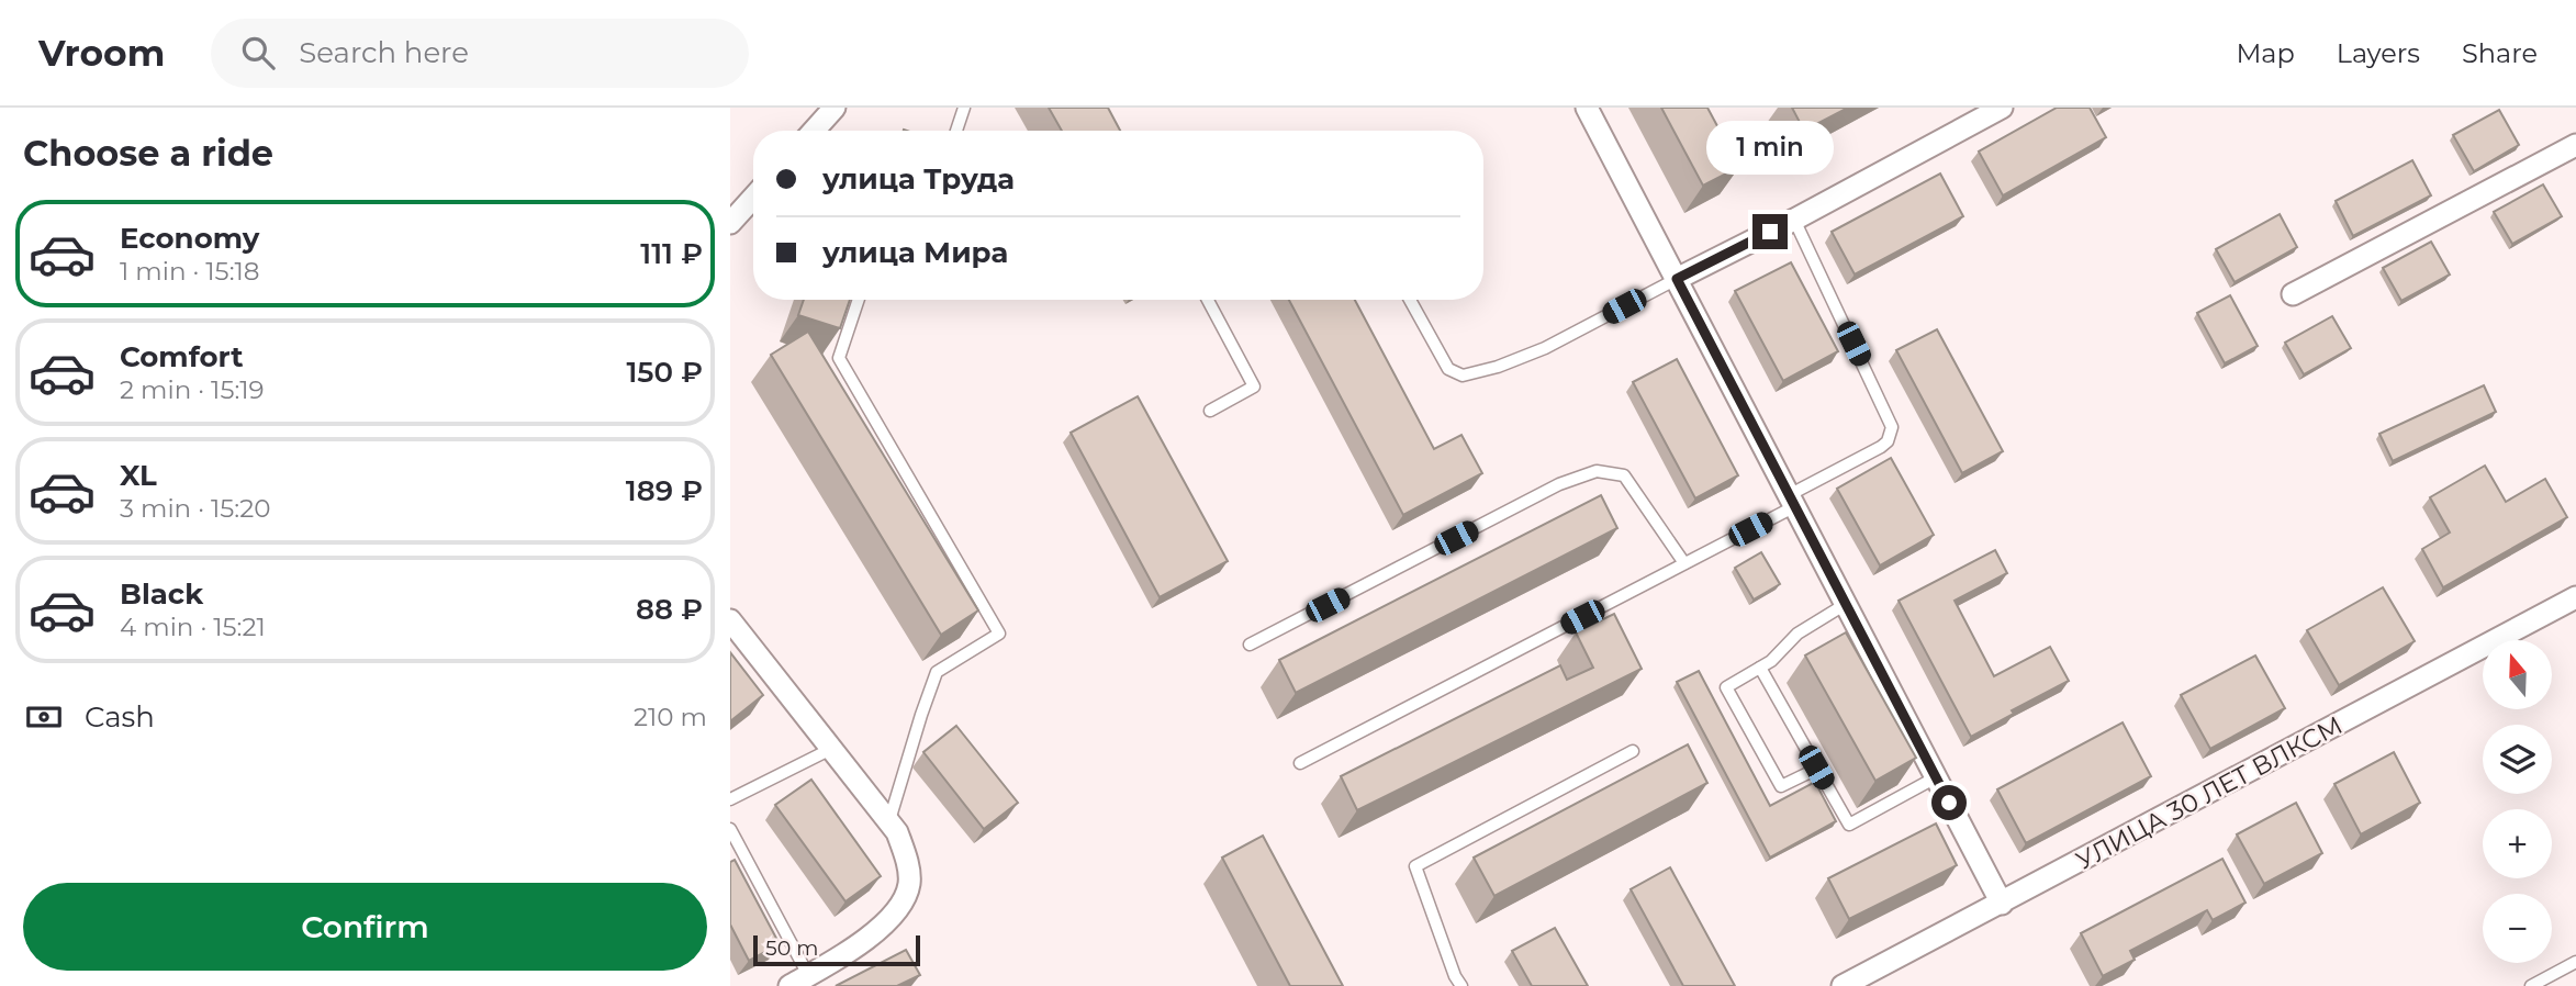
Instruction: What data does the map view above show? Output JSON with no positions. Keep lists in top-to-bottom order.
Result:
{
  "streets": {
    "street": ["УЛИЦА 30 ЛЕТ ВЛКСМ"]
  },
  "scale_bar": "50 m",
  "north": "top",
  "page": {
    "header": "Vroom",
    "search": "Search here",
    "nav": ["Map", "Layers", "Share"],
    "heading": "Choose a ride",
    "bubble": "1 min",
    "banner": ["улица Труда", "улица Мира"],
    "list": [
      {
        "name": "Economy",
        "note": "1 min · 15:18",
        "value": "111 ₽"
      },
      {
        "name": "Comfort",
        "note": "2 min · 15:19",
        "value": "150 ₽"
      },
      {
        "name": "XL",
        "note": "3 min · 15:20",
        "value": "189 ₽"
      },
      {
        "name": "Black",
        "note": "4 min · 15:21",
        "value": "88 ₽"
      }
    ],
    "map_buttons": ["+", "−"],
    "pay": ["Cash", "210 m"],
    "buttons": "Confirm",
    "scale": "50 m"
  }
}
